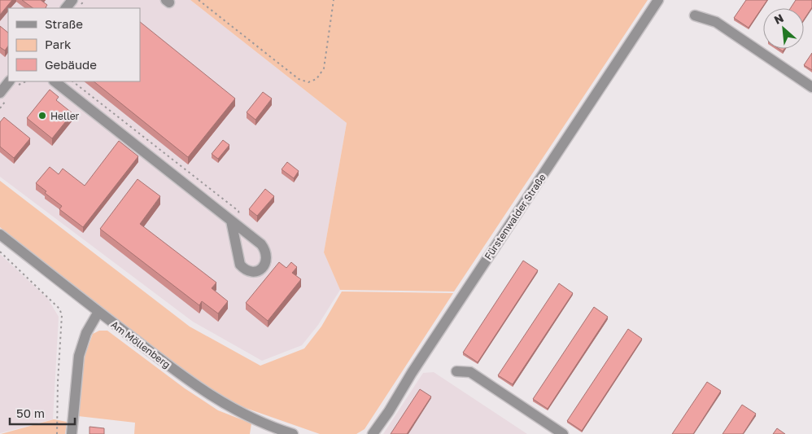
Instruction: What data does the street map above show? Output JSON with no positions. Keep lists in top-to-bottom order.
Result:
{
  "streets": {
    "street": ["Fürstenwalder Straße", "Am Möllenberg"]
  },
  "places": ["Heller"],
  "legend": ["Straße", "Park", "Gebäude"],
  "scale_bar": "50 m",
  "north": "top left"
}
